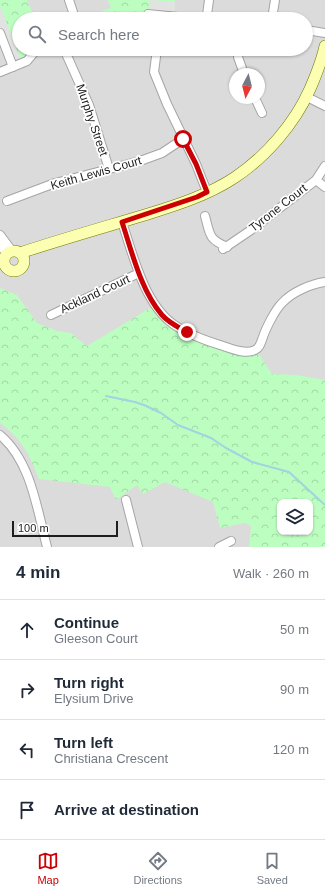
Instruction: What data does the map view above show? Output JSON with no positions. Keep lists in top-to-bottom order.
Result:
{
  "streets": {
    "street": [
      "Murphy Street",
      "Keith Lewis Court",
      "Tyrone Court",
      "Ackland Court"
    ]
  },
  "crossings": [
    ["Murphy Street", "Keith Lewis Court"]
  ],
  "scale_bar": "100 m",
  "north": "bottom",
  "page": {
    "search": "Search here",
    "scale": "100 m",
    "heading": ["4 min", "Walk · 260 m"],
    "list": [
      ["Continue", "Gleeson Court", "50 m"],
      ["Turn right", "Elysium Drive", "90 m"],
      ["Turn left", "Christiana Crescent", "120 m"],
      "Arrive at destination"
    ],
    "nav": ["Map", "Directions", "Saved"]
  }
}
